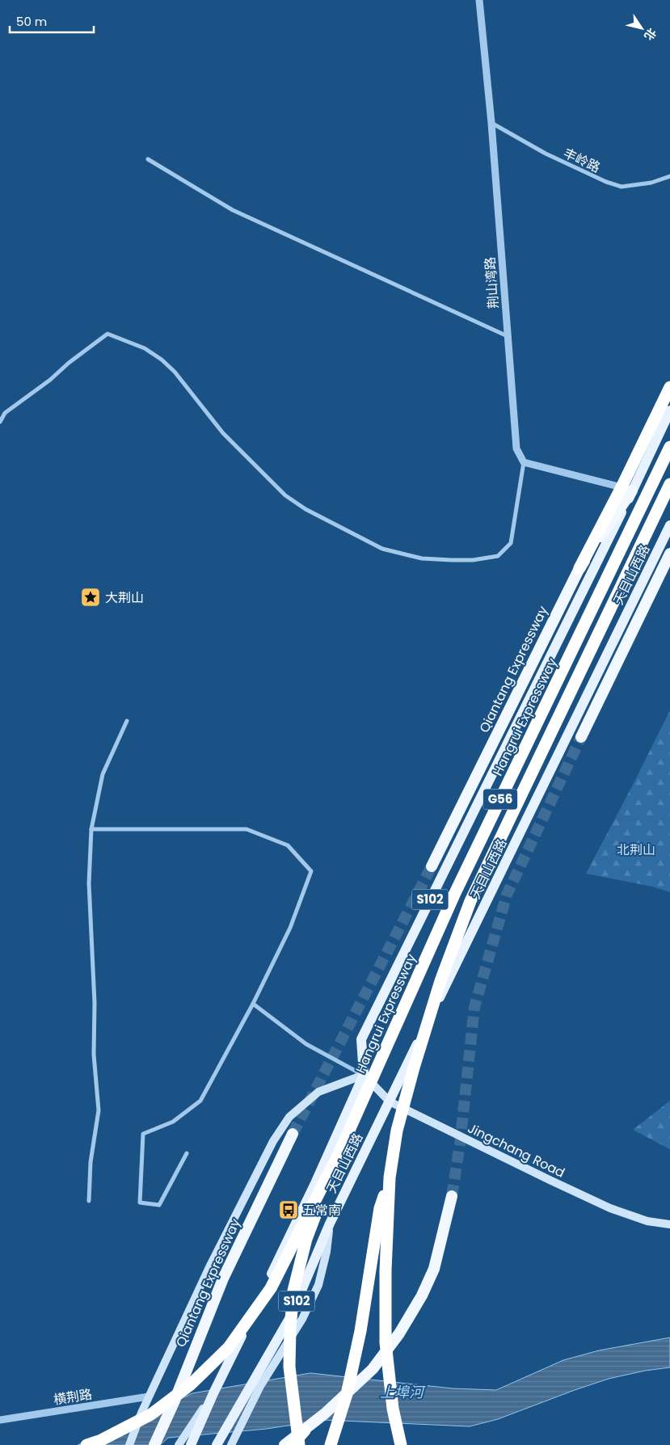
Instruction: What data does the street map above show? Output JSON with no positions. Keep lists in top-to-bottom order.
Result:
{
  "streets": {
    "highway": ["Qiantang Expressway", "Hangrui Expressway", "G56"],
    "main road": ["天目山西路", "S102", "Jingchang Road"],
    "street": ["丰岭路", "荆山湾路", "横荆路"]
  },
  "crossings": [
    ["丰岭路", "荆山湾路"],
    ["天目山西路", "Jingchang Road"]
  ],
  "water": ["上埠河"],
  "parks": ["北荆山"],
  "places": {
    "place": ["大荆山"],
    "bus stop": ["五常南"]
  },
  "scale_bar": "50 m",
  "north": "bottom right"
}
